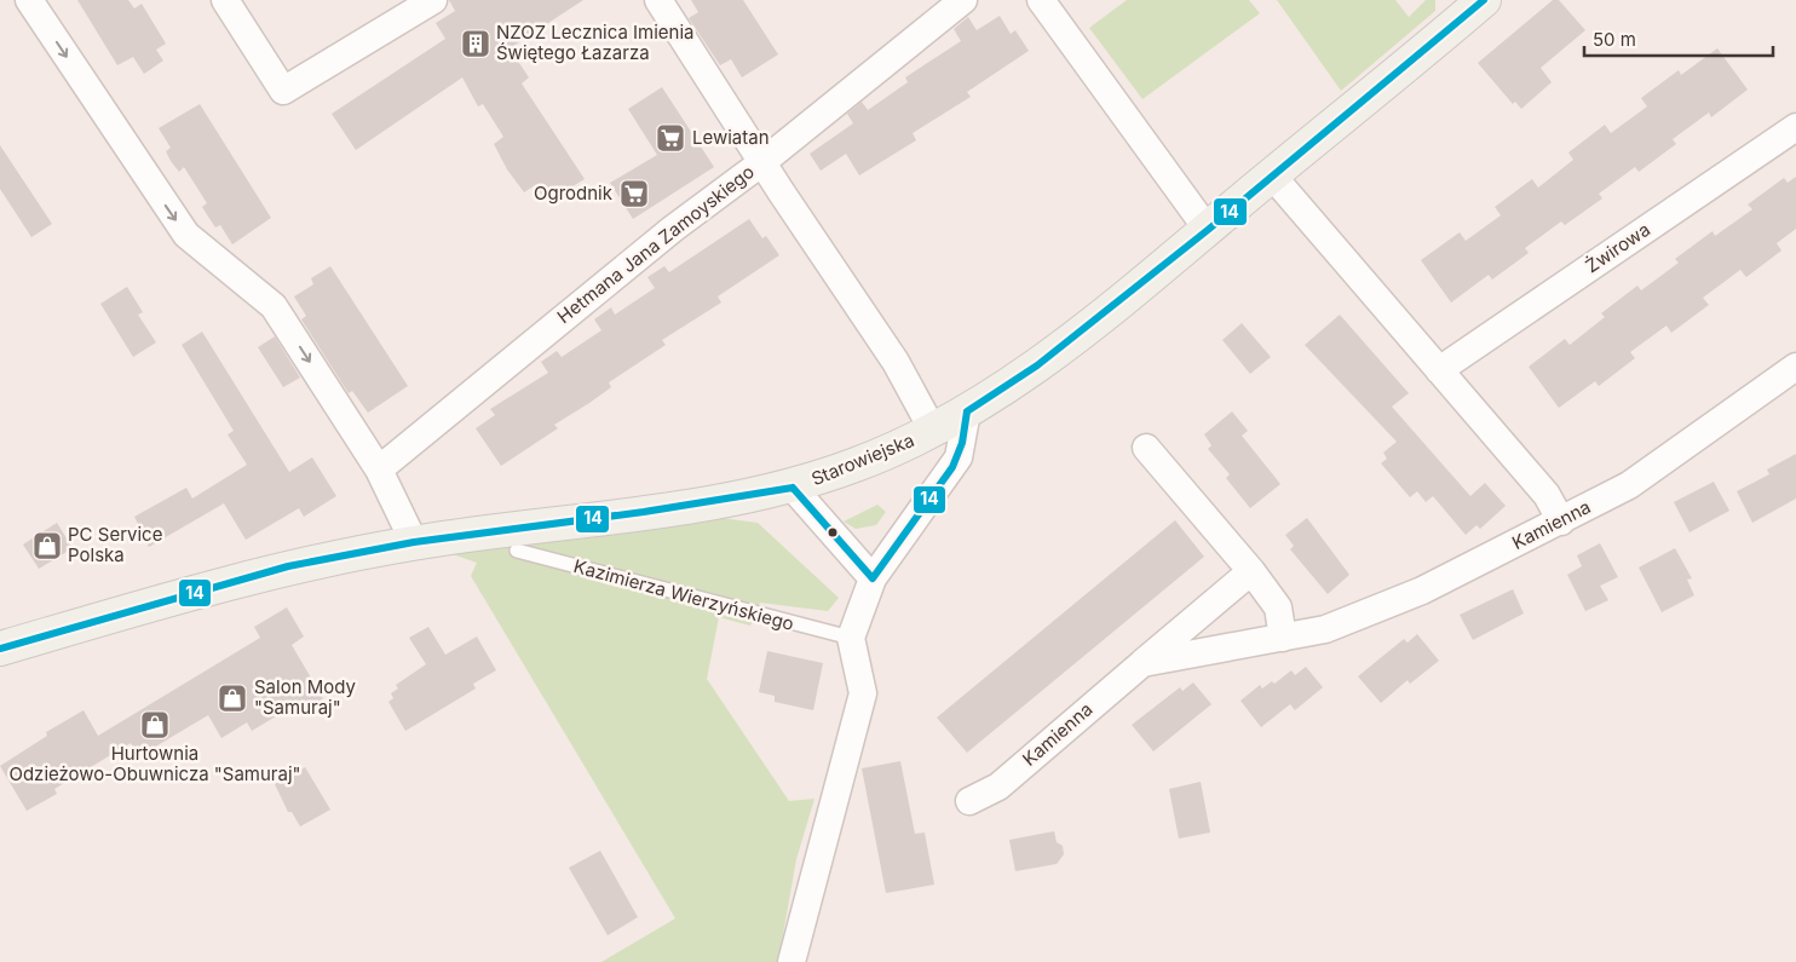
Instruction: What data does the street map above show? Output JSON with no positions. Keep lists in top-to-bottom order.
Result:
{
  "streets": {
    "main road": ["Starowiejska"],
    "street": ["Hetmana Jana Zamoyskiego", "Żwirowa", "Kamienna"],
    "lane": ["Kazimierza Wierzyńskiego"]
  },
  "places": {
    "building": ["NZOZ Lecznica Imienia Świętego Łazarza"],
    "supermarket": ["Lewiatan", "Ogrodnik"],
    "shop": ["PC Service Polska", "Salon Mody \"Samuraj\"", "Hurtownia Odzieżowo-Obuwnicza \"Samuraj\""]
  },
  "lines": ["transit line 14"],
  "scale_bar": "50 m"
}
